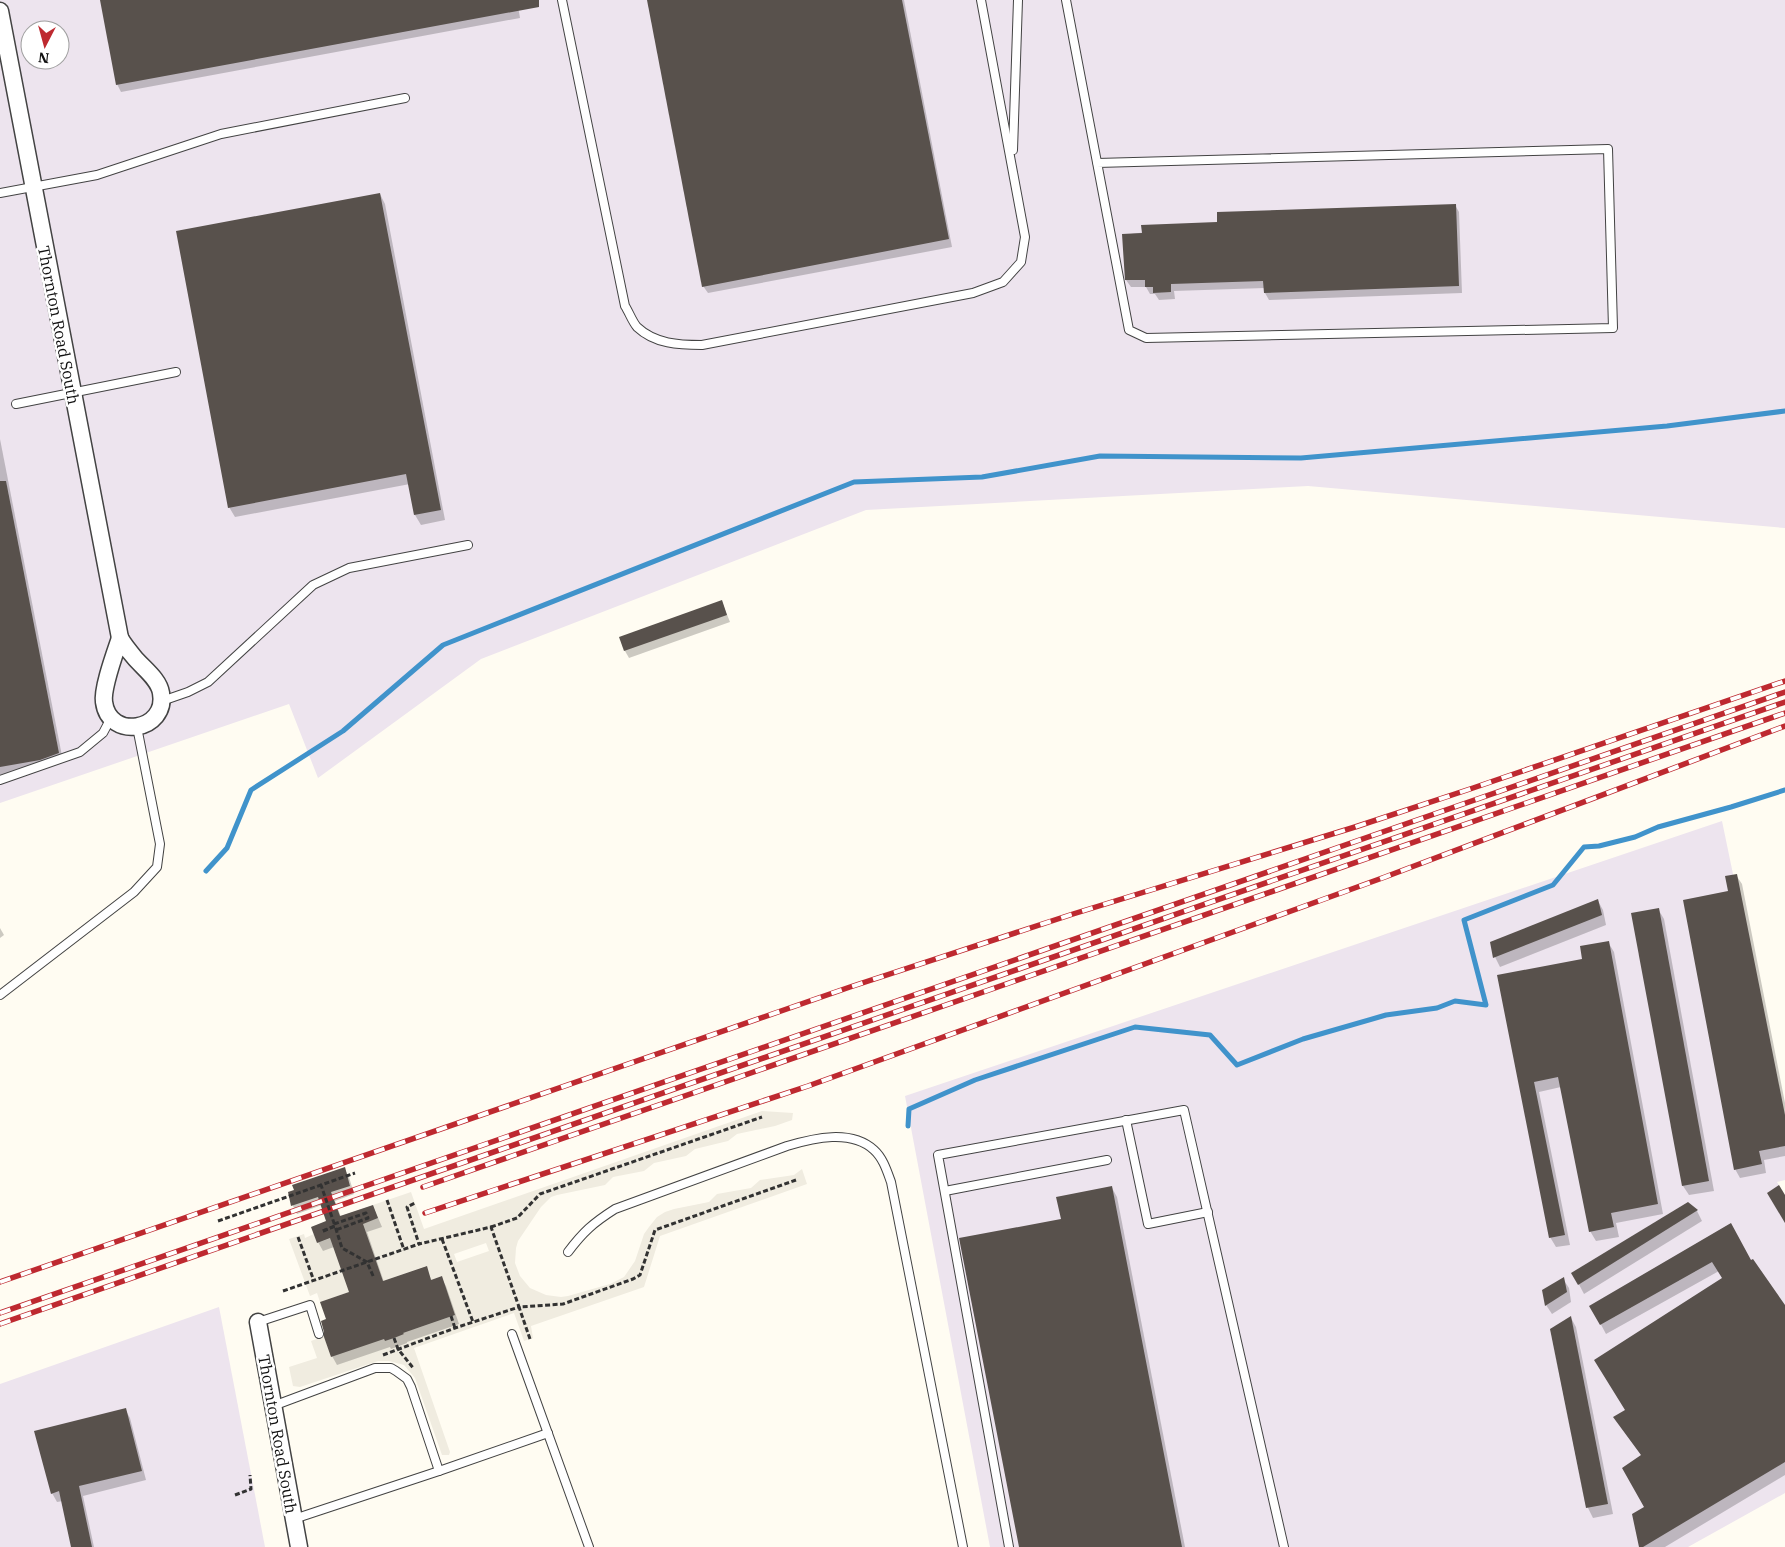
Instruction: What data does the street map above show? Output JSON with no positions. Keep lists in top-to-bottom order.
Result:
{
  "streets": {
    "street": ["Thornton Road South"]
  },
  "north": "bottom"
}
